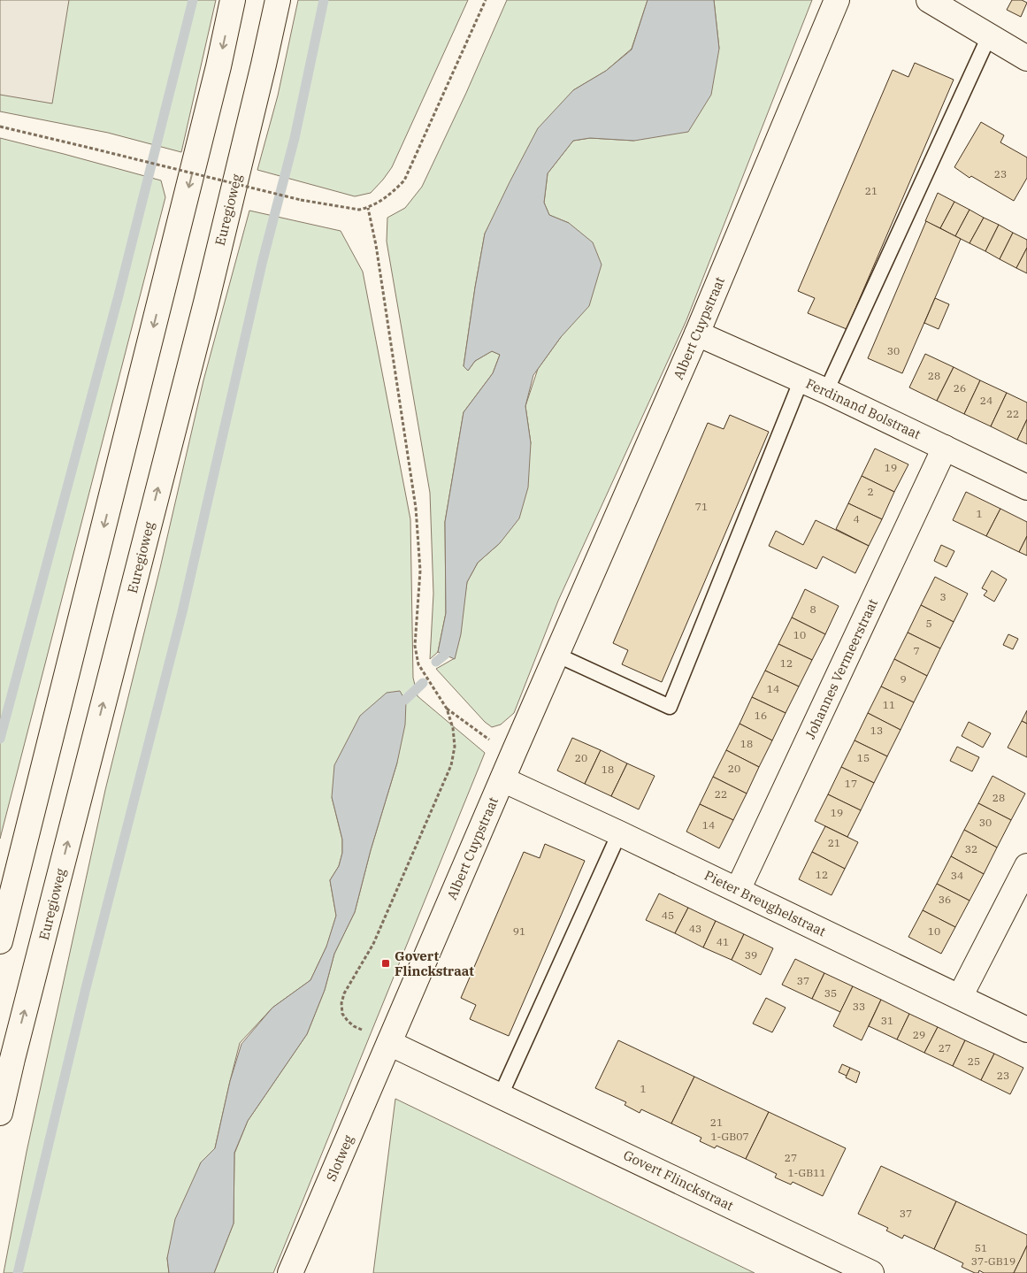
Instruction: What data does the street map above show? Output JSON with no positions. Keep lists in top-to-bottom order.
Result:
{
  "streets": {
    "street": [
      "Euregioweg",
      "Albert Cuypstraat",
      "Ferdinand Bolstraat",
      "Johannes Vermeerstraat",
      "Pieter Breughelstraat",
      "Slotweg",
      "Govert Flinckstraat"
    ]
  },
  "crossings": [
    ["Albert Cuypstraat", "Ferdinand Bolstraat"],
    ["Albert Cuypstraat", "Pieter Breughelstraat"],
    ["Albert Cuypstraat", "Slotweg"],
    ["Albert Cuypstraat", "Govert Flinckstraat"],
    ["Ferdinand Bolstraat", "Johannes Vermeerstraat"],
    ["Johannes Vermeerstraat", "Pieter Breughelstraat"],
    ["Slotweg", "Govert Flinckstraat"]
  ],
  "places": {
    "transit": ["Govert Flinckstraat"]
  },
  "house_numbers": [
    "23",
    "21",
    "30",
    "28",
    "26",
    "24",
    "22",
    "19",
    "2",
    "71",
    "1",
    "4",
    "3",
    "8",
    "5",
    "10",
    "7",
    "12",
    "9",
    "14",
    "11",
    "16",
    "13",
    "18",
    "20",
    "15",
    "20",
    "18",
    "17",
    "22",
    "28",
    "19",
    "30",
    "14",
    "21",
    "32",
    "12",
    "34",
    "36",
    "45",
    "43",
    "91",
    "10",
    "41",
    "39",
    "37",
    "35",
    "33",
    "31",
    "29",
    "27",
    "25",
    "23",
    "1",
    "21",
    "1-GB07",
    "27",
    "1-GB11",
    "37",
    "51",
    "37-GB19"
  ]
}
